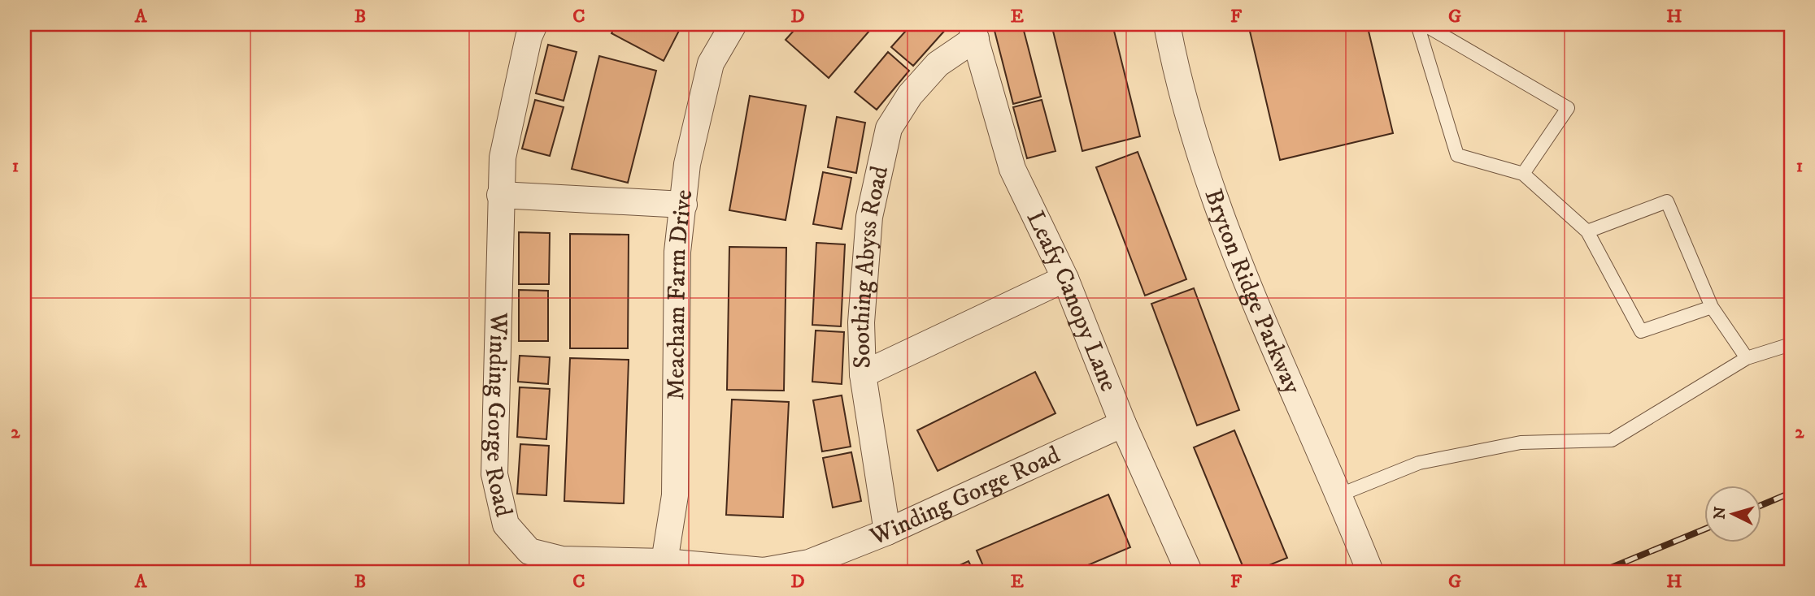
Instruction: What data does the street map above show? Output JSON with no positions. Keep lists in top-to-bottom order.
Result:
{
  "streets": {
    "street": [
      "Soothing Abyss Road",
      "Bryton Ridge Parkway",
      "Meacham Farm Drive",
      "Leafy Canopy Lane",
      "Winding Gorge Road"
    ]
  },
  "crossings": [
    ["Soothing Abyss Road", "Leafy Canopy Lane"],
    ["Soothing Abyss Road", "Winding Gorge Road"],
    ["Meacham Farm Drive", "Winding Gorge Road"],
    ["Leafy Canopy Lane", "Winding Gorge Road"]
  ],
  "north": "left",
  "grid": {
    "columns": [
      "A",
      "B",
      "C",
      "D",
      "E",
      "F",
      "G",
      "H"
    ],
    "rows": ["1", "2"]
  }
}
